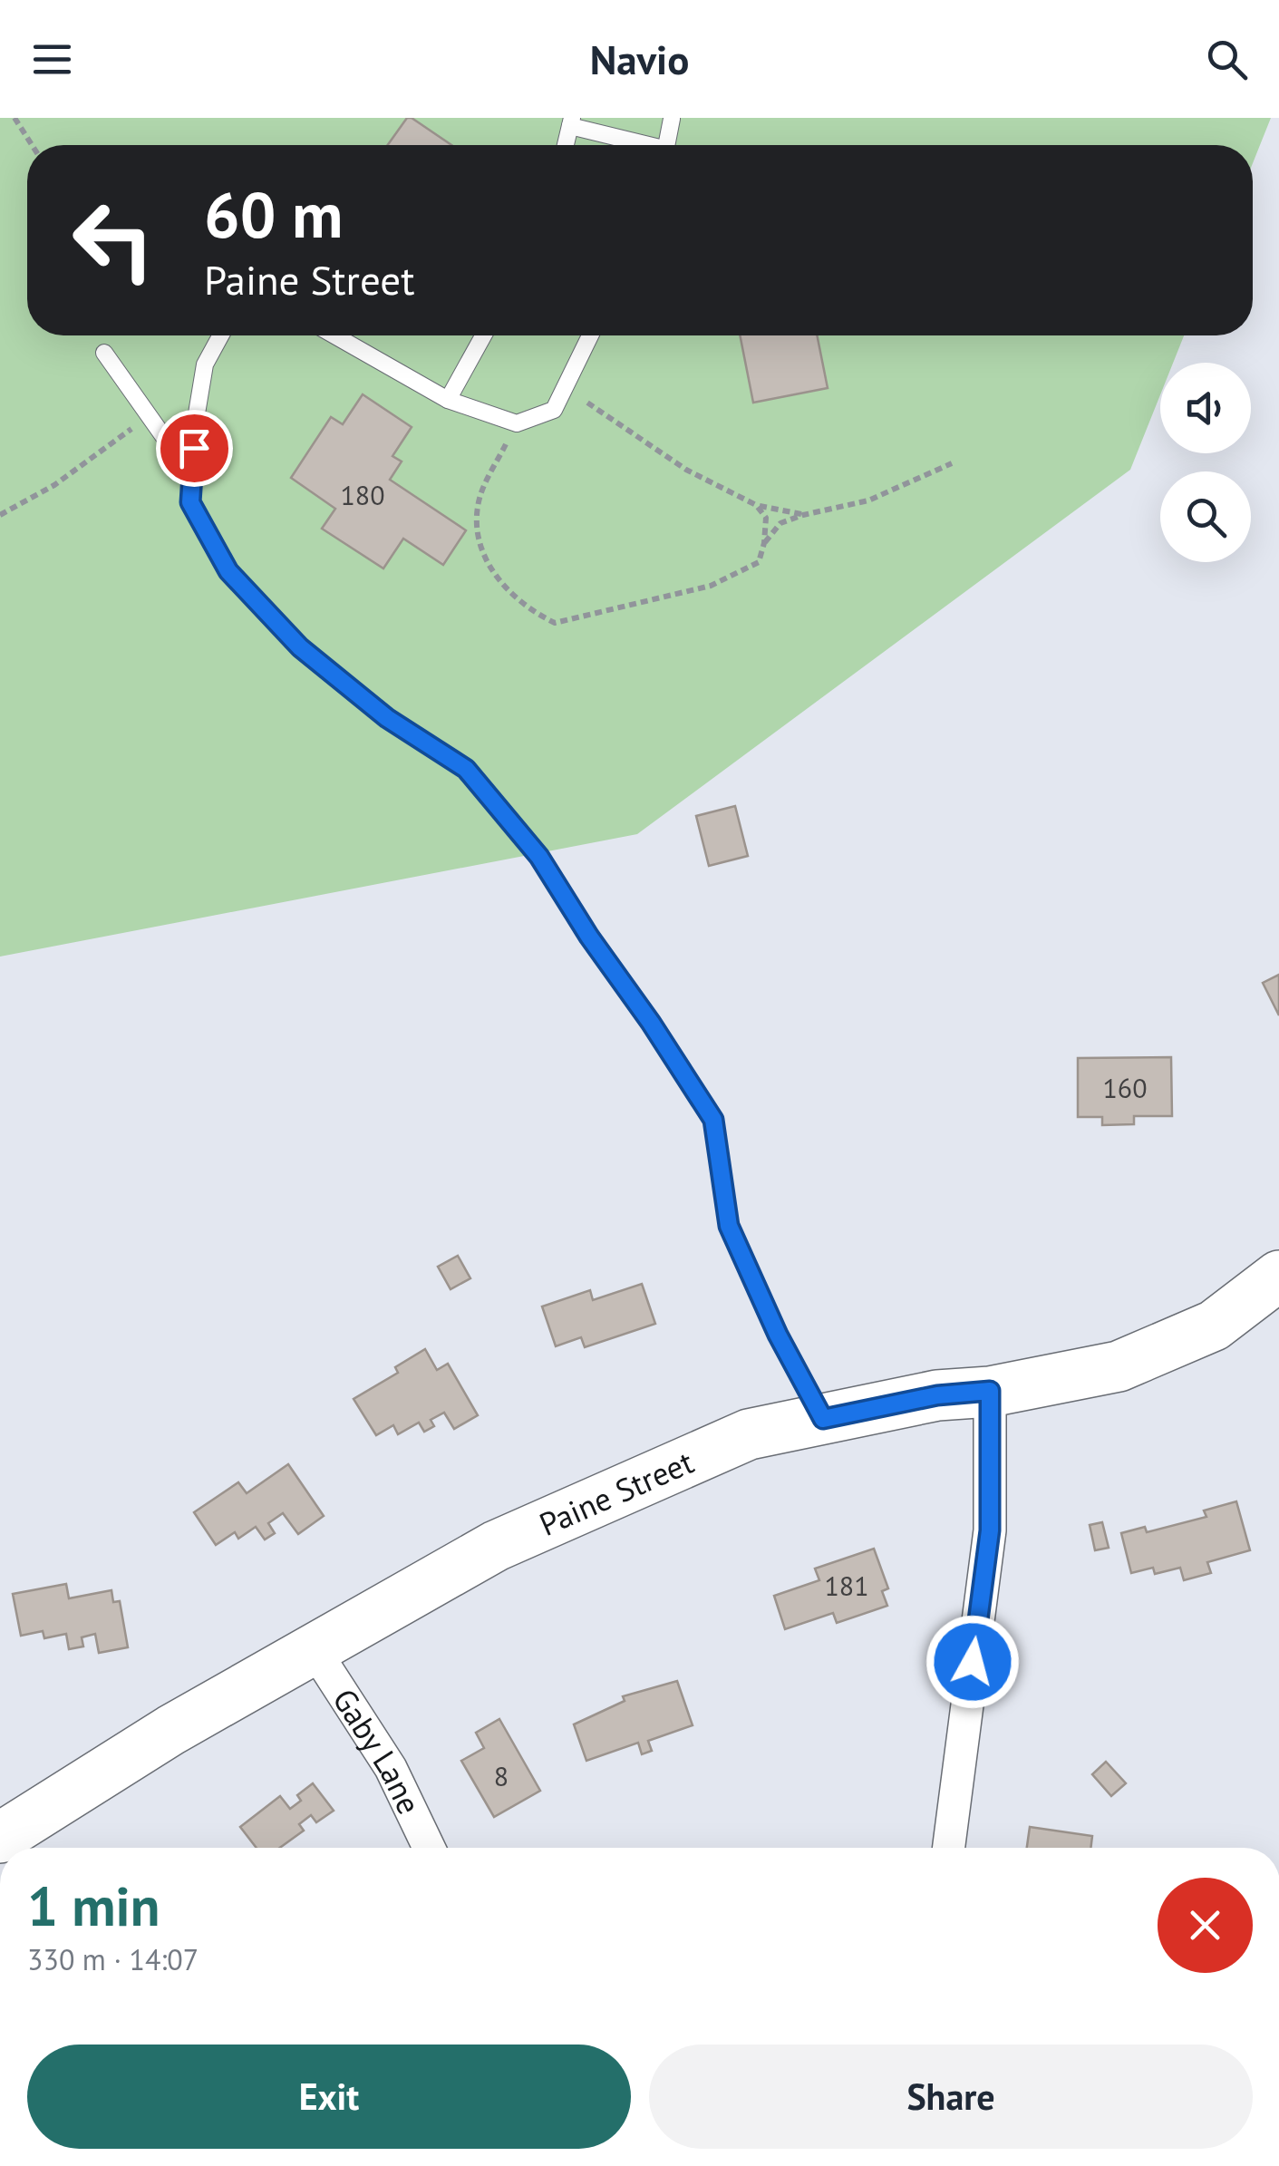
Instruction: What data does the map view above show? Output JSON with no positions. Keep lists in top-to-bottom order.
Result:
{
  "streets": {
    "main road": ["Paine Street"],
    "street": ["Gaby Lane"]
  },
  "crossings": [
    ["Paine Street", "Gaby Lane"]
  ],
  "house_numbers": [
    "180",
    "160",
    "181",
    "8"
  ],
  "page": {
    "header": "Navio",
    "turn": ["60 m", "Paine Street"],
    "heading": ["1 min", "330 m · 14:07"],
    "buttons": ["Exit", "Share"]
  }
}
